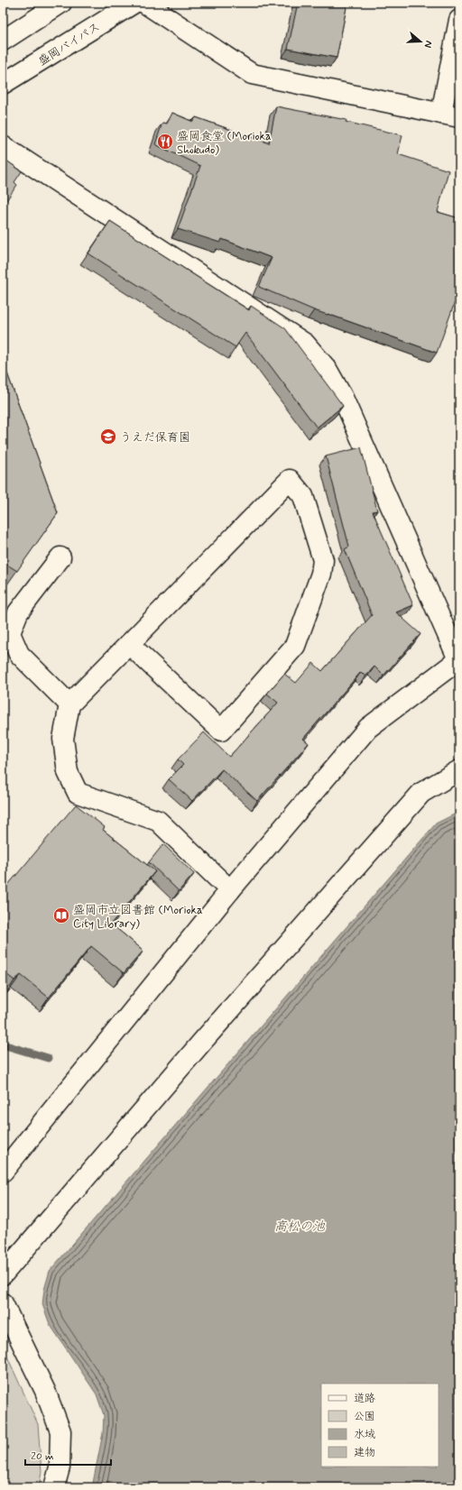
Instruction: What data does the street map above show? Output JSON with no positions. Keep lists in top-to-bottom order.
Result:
{
  "streets": {
    "main road": ["盛岡バイパス"]
  },
  "water": ["高松の池"],
  "places": {
    "restaurant": ["盛岡食堂 (Morioka Shokudo)"],
    "school or university": ["うえだ保育園"],
    "library": ["盛岡市立図書館 (Morioka City Library)"]
  },
  "legend": [
    "道路",
    "公園",
    "水域",
    "建物"
  ],
  "scale_bar": "20 m",
  "north": "right"
}
